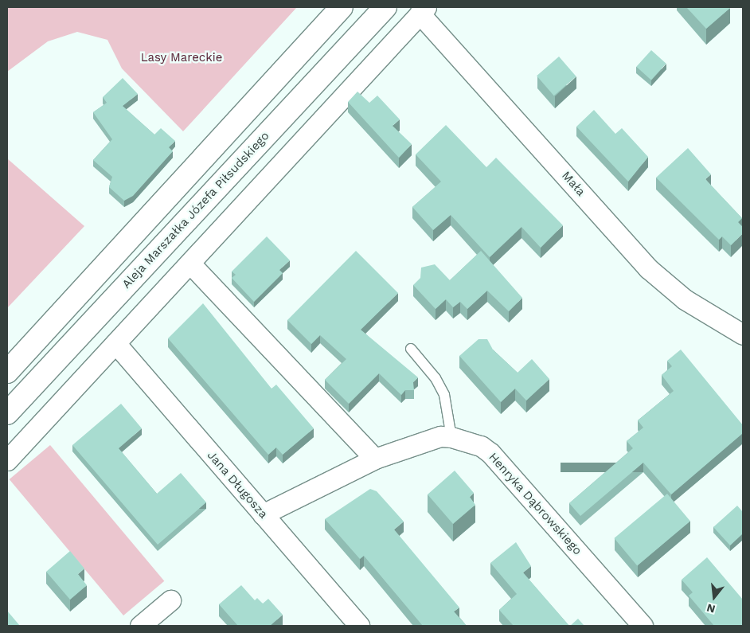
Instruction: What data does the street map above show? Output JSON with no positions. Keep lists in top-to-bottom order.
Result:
{
  "streets": {
    "main road": ["Aleja Marszałka Józefa Piłsudskiego"],
    "street": ["Mała", "Jana Długosza", "Henryka Dąbrowskiego"]
  },
  "parks": ["Lasy Mareckie"],
  "north": "bottom"
}
